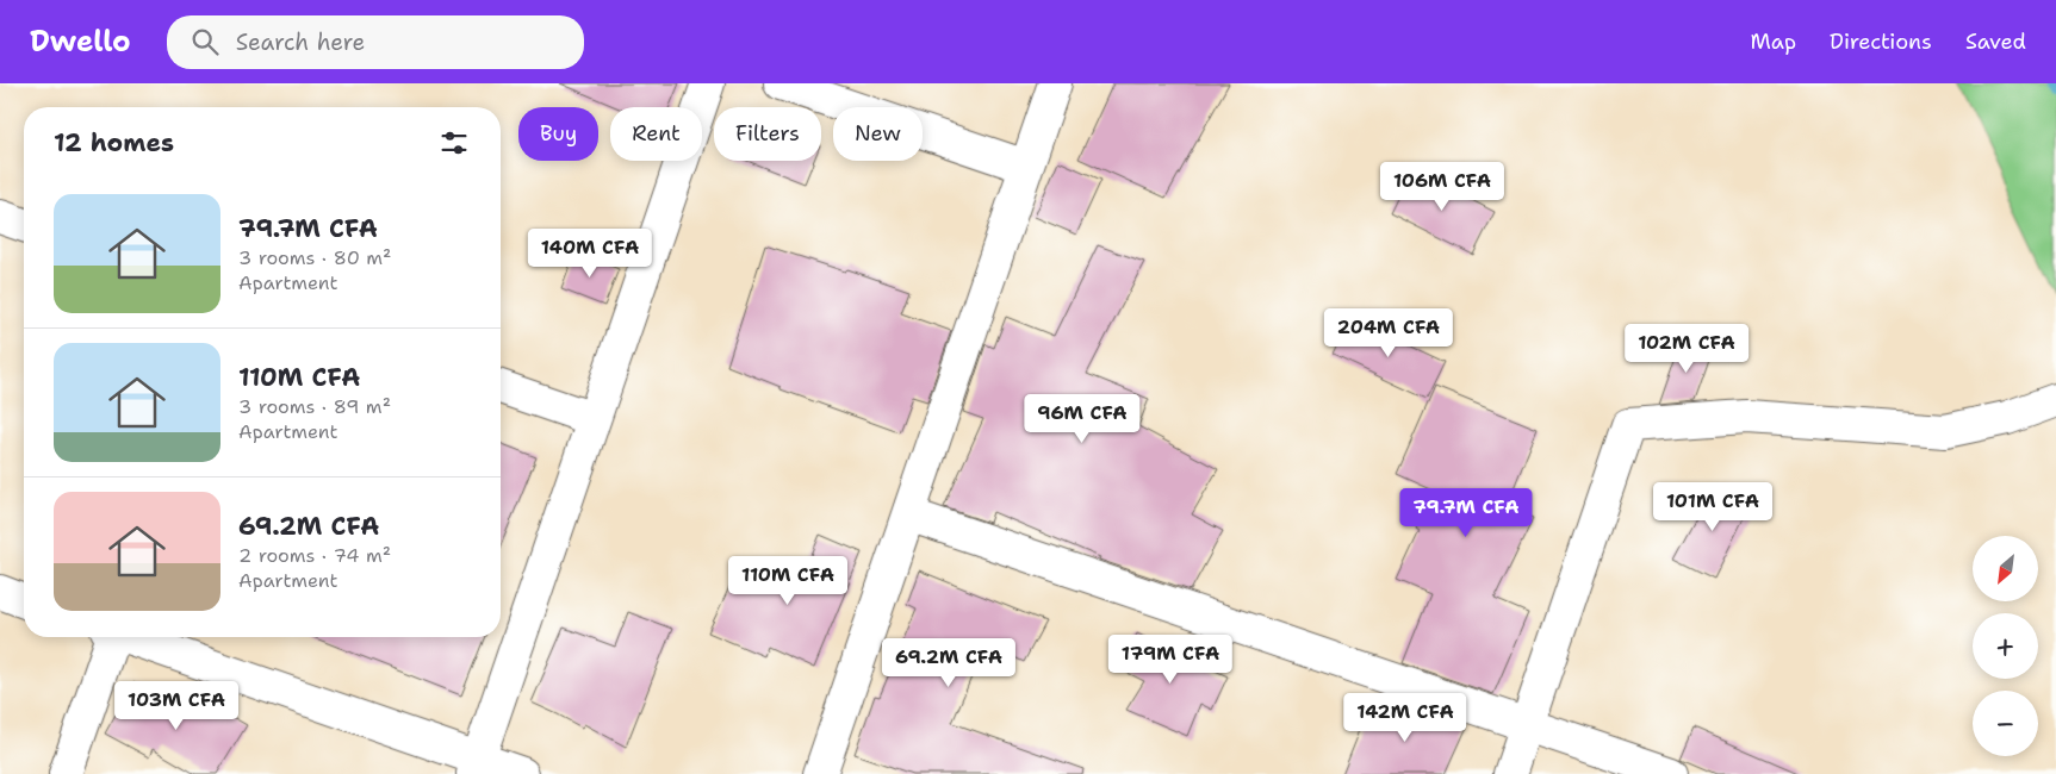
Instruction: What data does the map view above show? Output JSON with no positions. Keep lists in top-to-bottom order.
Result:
{
  "north": "bottom left",
  "page": {
    "header": "Dwello",
    "search": "Search here",
    "nav": ["Map", "Directions", "Saved"],
    "chip": [
      "Buy",
      "Rent",
      "Filters",
      "New"
    ],
    "heading": "12 homes",
    "price": [
      "106M CFA",
      "140M CFA",
      "204M CFA",
      "102M CFA",
      "96M CFA",
      "101M CFA",
      "79.7M CFA",
      "110M CFA",
      "179M CFA",
      "69.2M CFA",
      "103M CFA",
      "142M CFA"
    ],
    "list": [
      {
        "name": "79.7M CFA",
        "note": "3 rooms · 80 m² · Apartment"
      },
      {
        "name": "110M CFA",
        "note": "3 rooms · 89 m² · Apartment"
      },
      {
        "name": "69.2M CFA",
        "note": "2 rooms · 74 m² · Apartment"
      }
    ],
    "map_buttons": ["+", "−"]
  }
}
